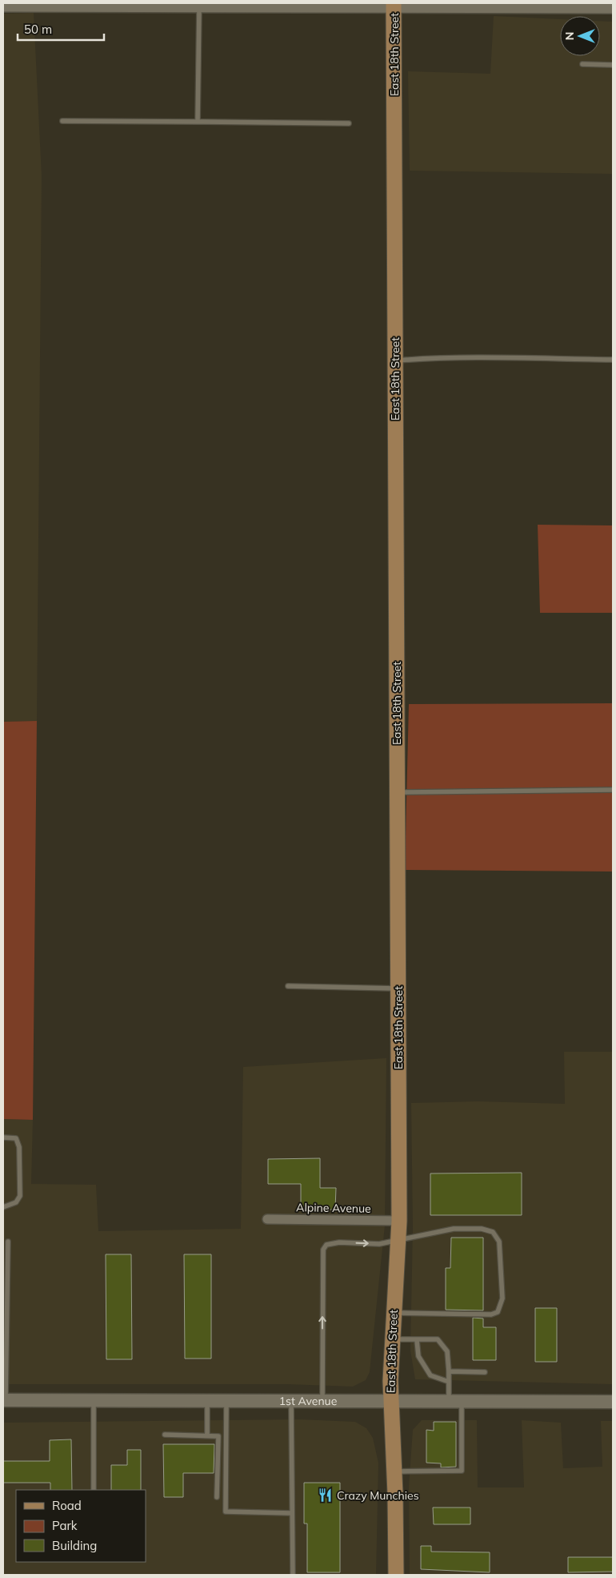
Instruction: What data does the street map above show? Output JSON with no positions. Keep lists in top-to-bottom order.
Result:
{
  "streets": {
    "main road": ["East 18th Street", "1st Avenue"],
    "street": ["Alpine Avenue"]
  },
  "crossings": [
    ["East 18th Street", "Alpine Avenue"],
    ["East 18th Street", "1st Avenue"]
  ],
  "places": {
    "restaurant": ["Crazy Munchies"]
  },
  "legend": ["Road", "Park", "Building"],
  "scale_bar": "50 m",
  "north": "left"
}
